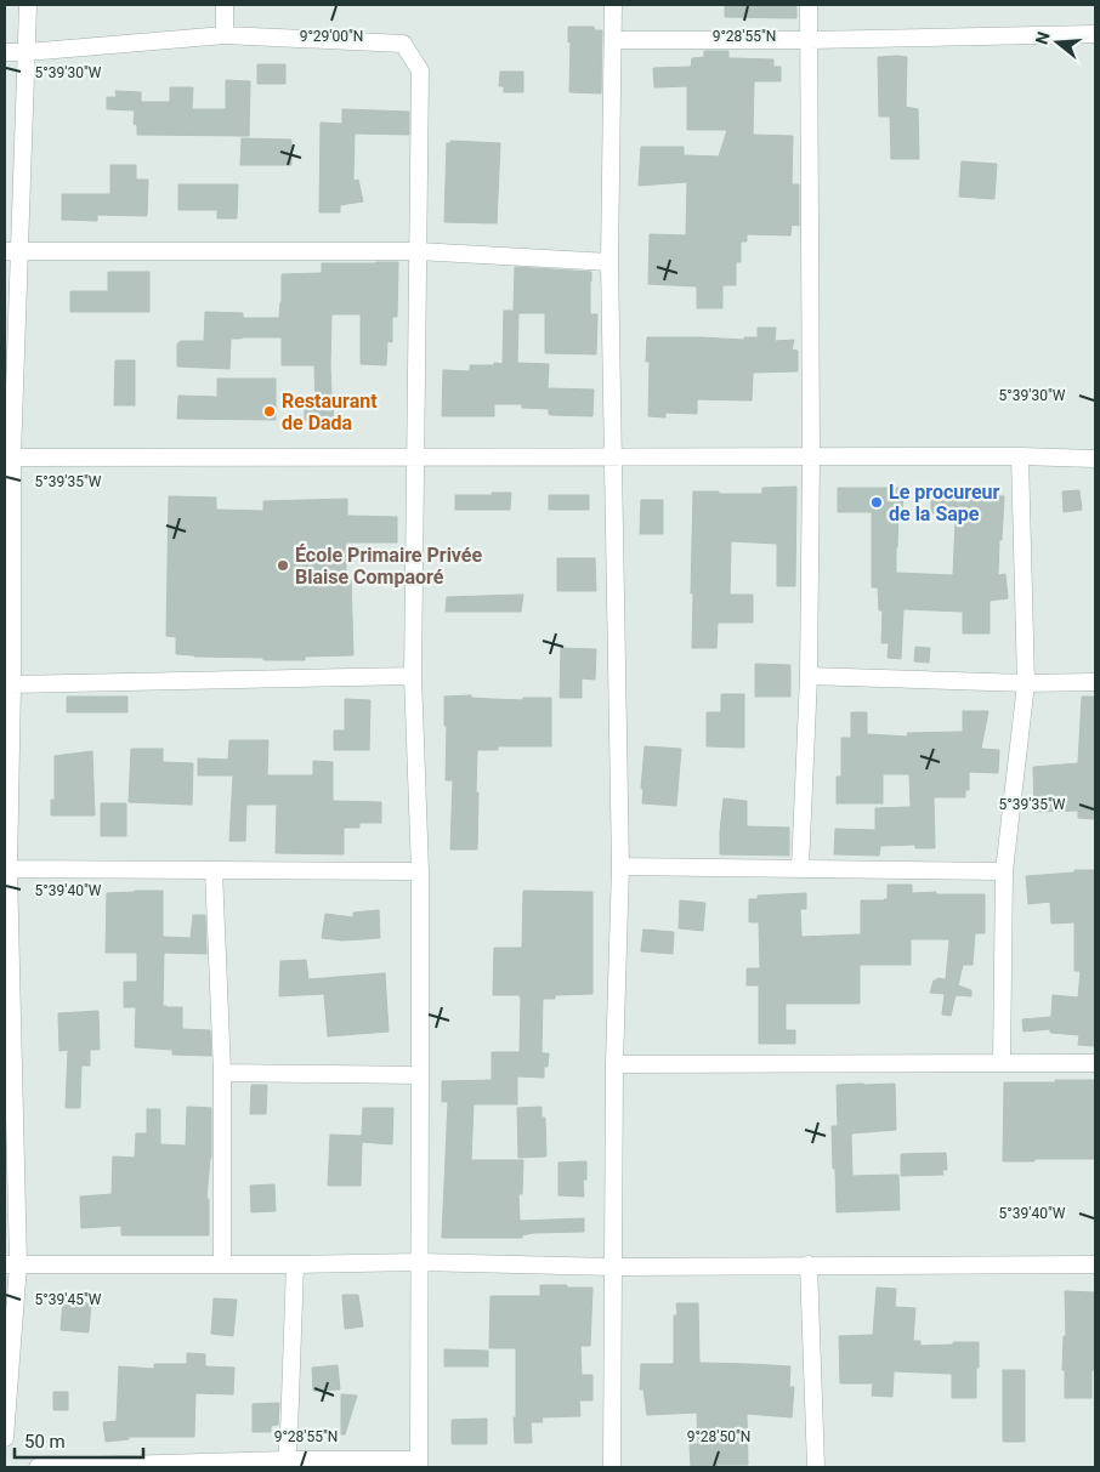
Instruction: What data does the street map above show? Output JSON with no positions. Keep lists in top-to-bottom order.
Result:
{
  "places": ["Restaurant de Dada", "Le procureur de la Sape", "École Primaire Privée Blaise Compaoré"],
  "scale_bar": "50 m",
  "north": "left",
  "coordinates": [
    "9°29'00\"N",
    "9°28'55\"N",
    "5°39'30\"W",
    "5°39'35\"W",
    "5°39'40\"W",
    "5°39'45\"W",
    "9°28'50\"N"
  ]
}
